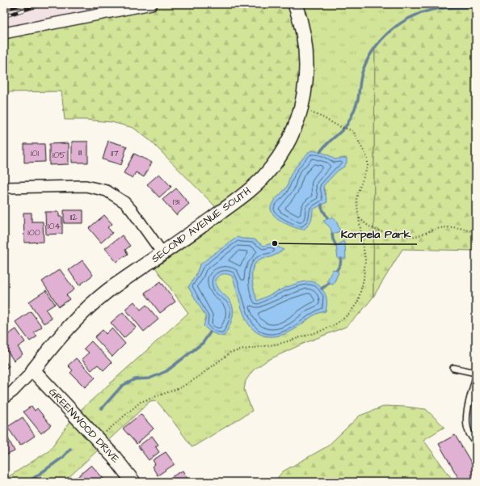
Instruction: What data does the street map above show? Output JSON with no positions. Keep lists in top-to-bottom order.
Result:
{
  "streets": {
    "street": ["SECOND AVENUE SOUTH", "GREENWOOD DRIVE"]
  },
  "crossings": [
    ["SECOND AVENUE SOUTH", "GREENWOOD DRIVE"]
  ],
  "places": ["Korpela Park"],
  "house_numbers": [
    "111",
    "101",
    "117",
    "105",
    "131",
    "112",
    "104",
    "100"
  ]
}
